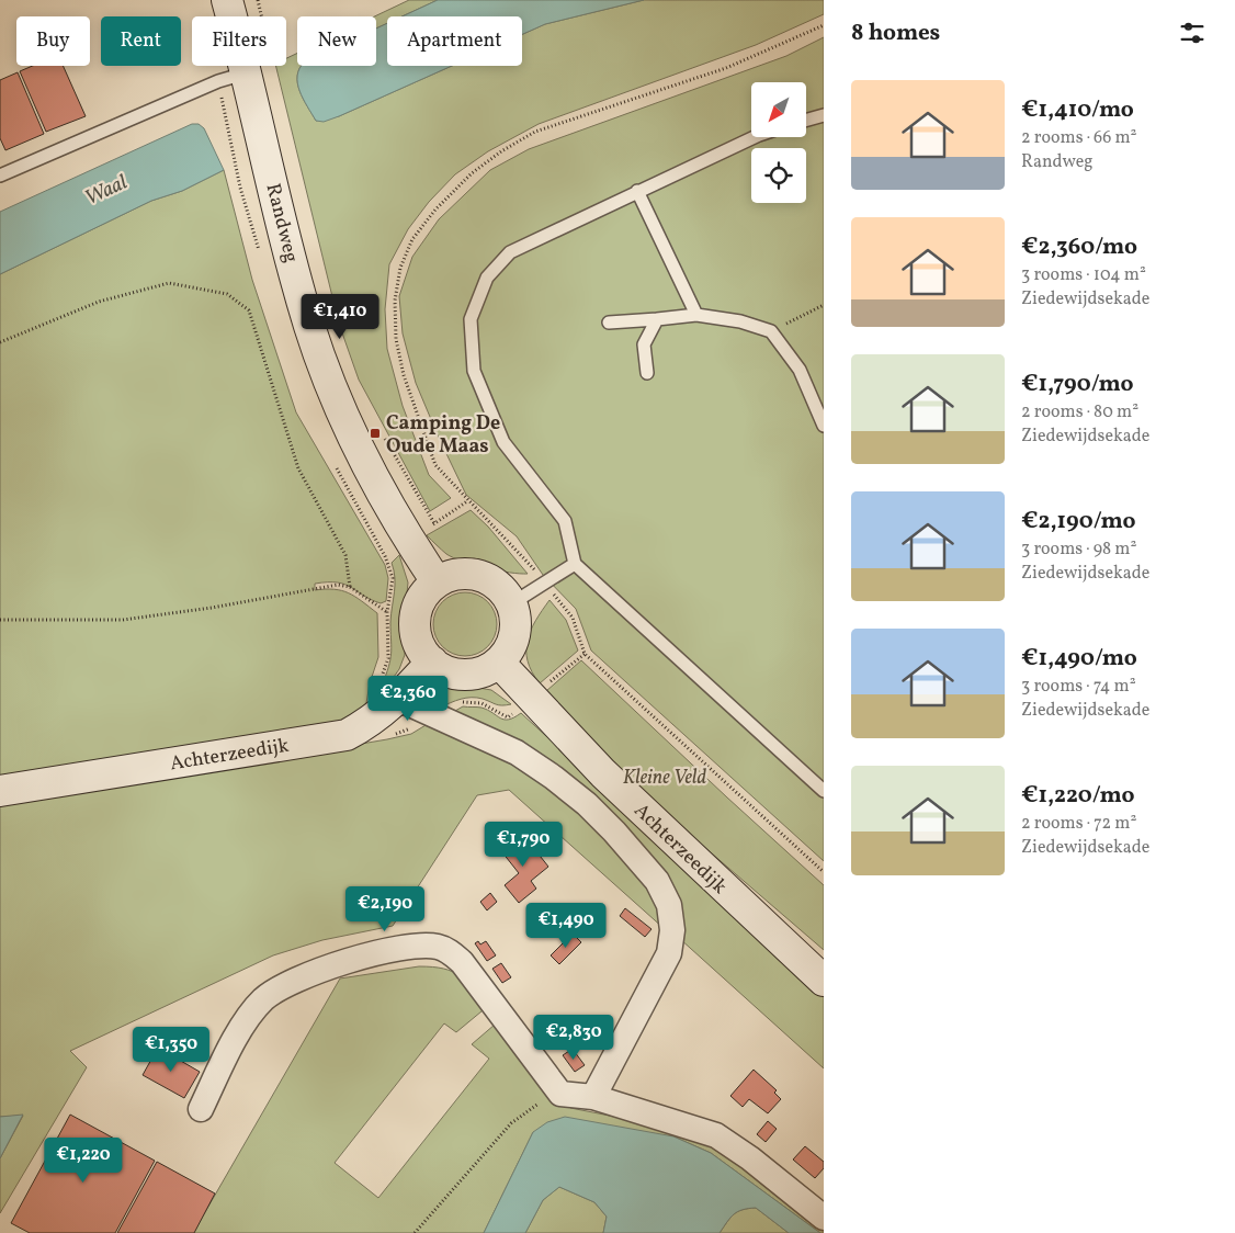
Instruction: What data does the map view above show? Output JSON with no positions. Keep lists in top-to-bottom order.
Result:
{
  "streets": {
    "main road": ["Randweg", "Achterzeedijk"]
  },
  "crossings": [
    ["Randweg", "Achterzeedijk"]
  ],
  "water": ["Waal"],
  "parks": ["Kleine Veld"],
  "places": {
    "transit": ["Camping De Oude Maas"]
  },
  "north": "bottom left",
  "page": {
    "heading": "8 homes",
    "chip": [
      "Buy",
      "Rent",
      "Filters",
      "New",
      "Apartment"
    ],
    "list": [
      {
        "name": "€1,410/mo",
        "note": "2 rooms · 66 m² · Randweg"
      },
      {
        "name": "€2,360/mo",
        "note": "3 rooms · 104 m² · Ziedewijdsekade"
      },
      {
        "name": "€1,790/mo",
        "note": "2 rooms · 80 m² · Ziedewijdsekade"
      },
      {
        "name": "€2,190/mo",
        "note": "3 rooms · 98 m² · Ziedewijdsekade"
      },
      {
        "name": "€1,490/mo",
        "note": "3 rooms · 74 m² · Ziedewijdsekade"
      },
      {
        "name": "€1,220/mo",
        "note": "2 rooms · 72 m² · Ziedewijdsekade"
      }
    ],
    "price": [
      "€1,410",
      "€2,360",
      "€1,790",
      "€2,190",
      "€1,490",
      "€2,830",
      "€1,350",
      "€1,220"
    ]
  }
}
